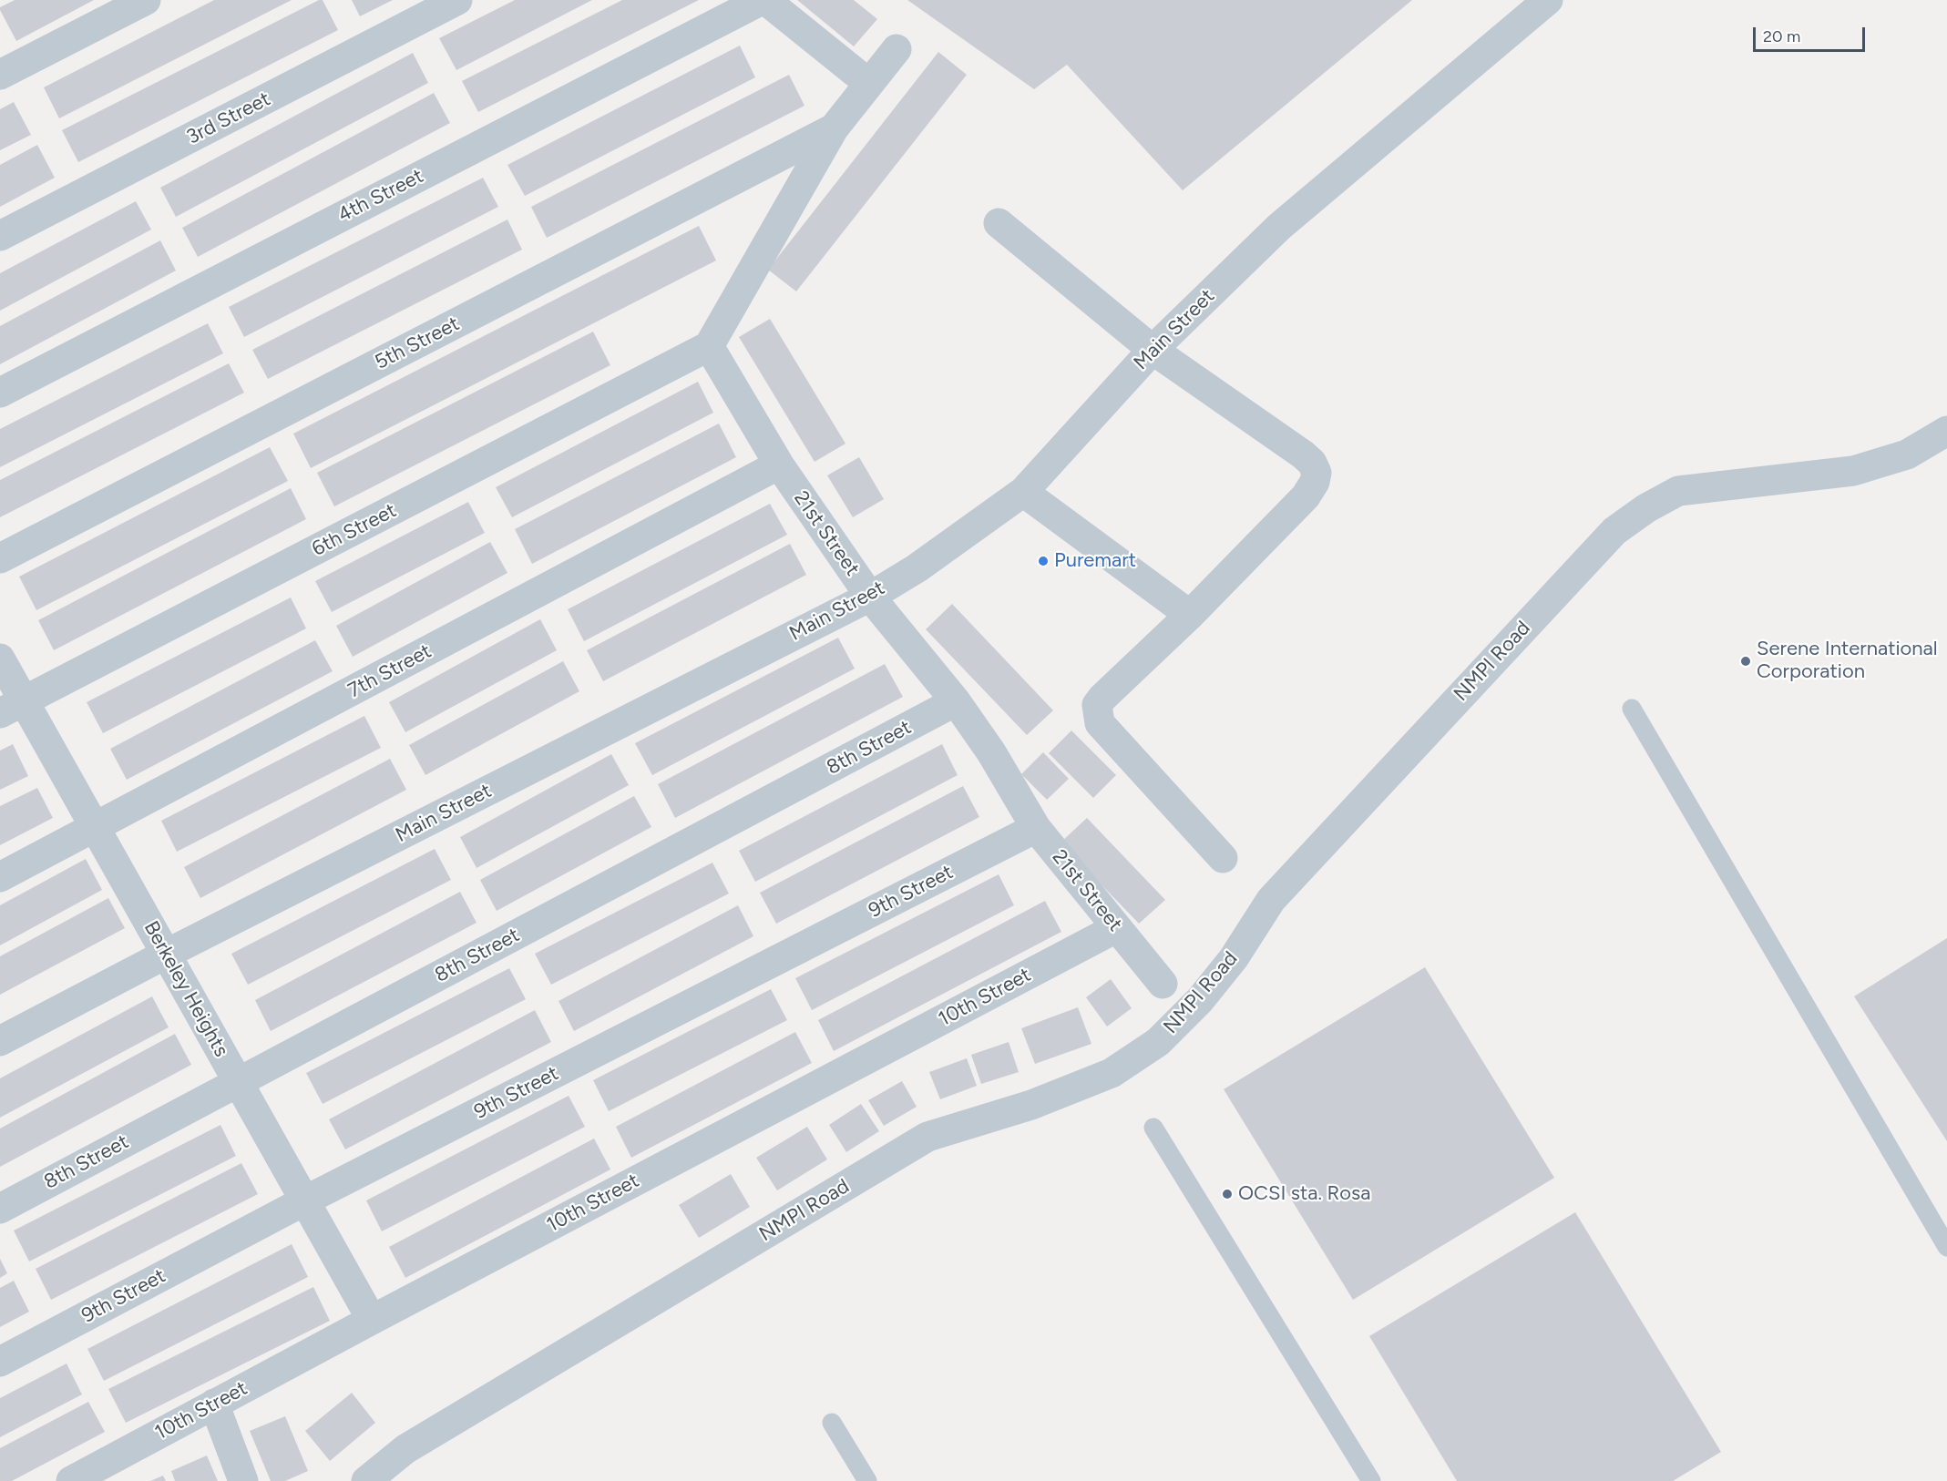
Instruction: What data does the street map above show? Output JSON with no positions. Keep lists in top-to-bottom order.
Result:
{
  "streets": {
    "street": [
      "3rd Street",
      "4th Street",
      "Main Street",
      "5th Street",
      "6th Street",
      "21st Street",
      "NMPI Road",
      "7th Street",
      "8th Street",
      "9th Street",
      "Berkeley Heights",
      "10th Street"
    ]
  },
  "crossings": [
    ["Main Street", "21st Street"],
    ["Main Street", "Berkeley Heights"],
    ["6th Street", "21st Street"],
    ["6th Street", "Berkeley Heights"],
    ["21st Street", "7th Street"],
    ["21st Street", "8th Street"],
    ["21st Street", "9th Street"],
    ["21st Street", "10th Street"],
    ["7th Street", "Berkeley Heights"],
    ["8th Street", "Berkeley Heights"],
    ["9th Street", "Berkeley Heights"],
    ["Berkeley Heights", "10th Street"]
  ],
  "places": ["Puremart", "Serene International Corporation", "OCSI sta. Rosa"],
  "scale_bar": "20 m"
}
